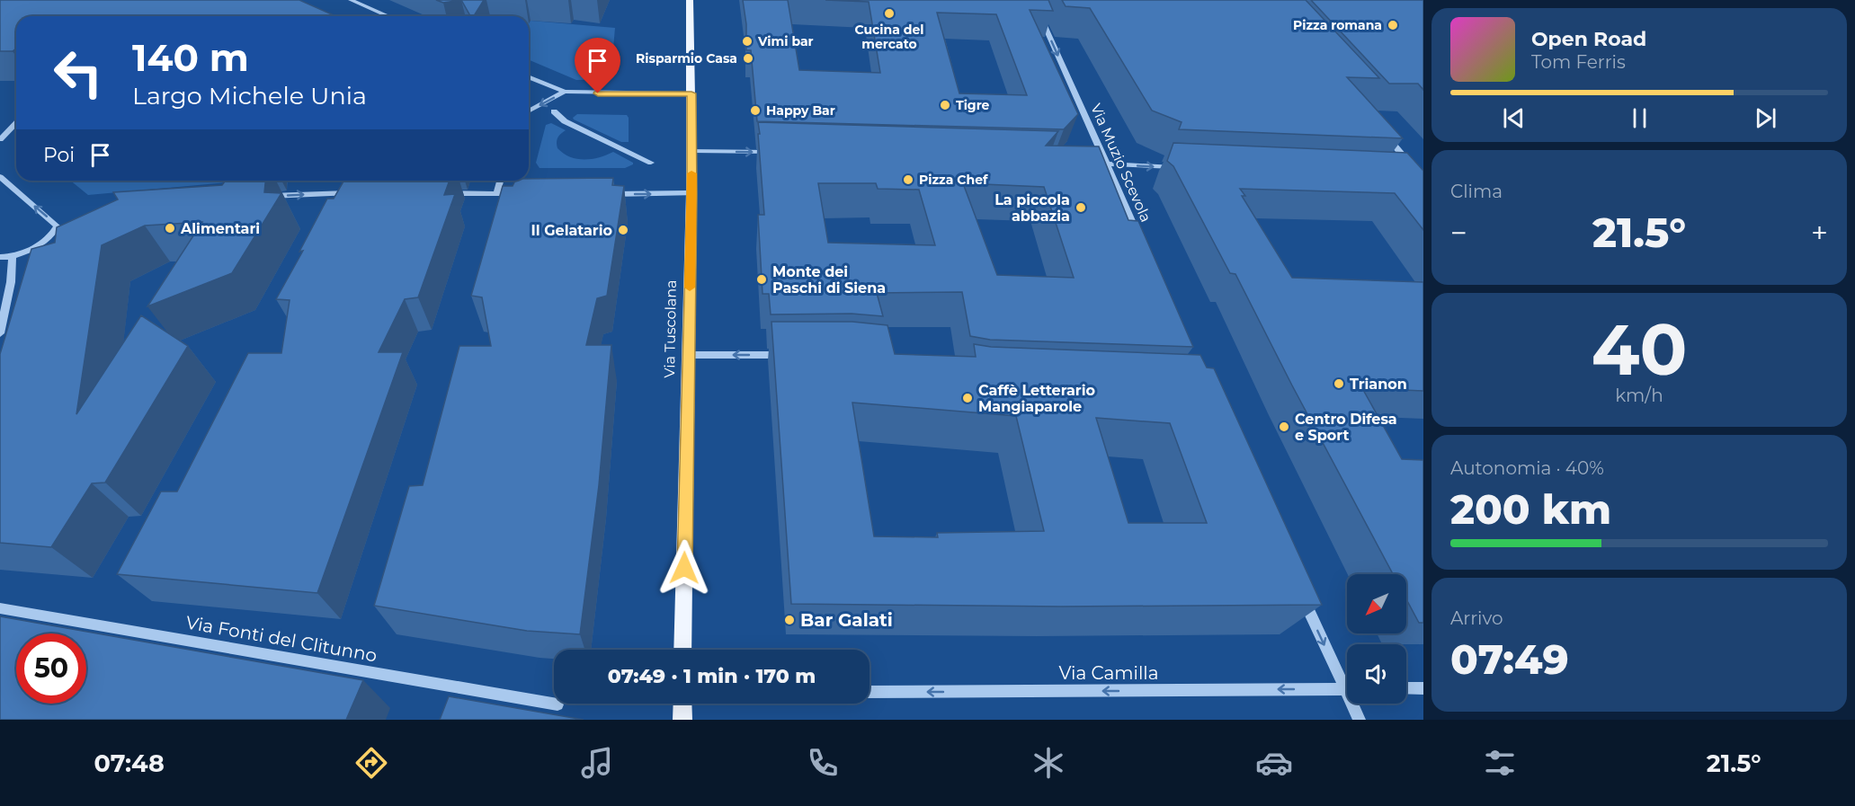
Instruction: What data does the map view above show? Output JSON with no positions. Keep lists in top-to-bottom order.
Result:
{
  "streets": {
    "main road": ["Via Tuscolana"],
    "street": ["Via Muzio Scevola", "Via Fonti del Clitunno", "Via Camilla"]
  },
  "one_way": ["Via Muzio Scevola", "Via Camilla"],
  "places": [
    "Cucina del mercato",
    "Pizza romana",
    "Vimi bar",
    "Risparmio Casa",
    "Tigre",
    "Happy Bar",
    "Pizza Chef",
    "La piccola abbazia",
    "Alimentari",
    "Il Gelatario",
    "Monte dei Paschi di Siena",
    "Trianon",
    "Caffè Letterario Mangiaparole",
    "Centro Difesa e Sport",
    "Bar Galati"
  ],
  "north": "bottom left",
  "page": {
    "turn": ["140 m", "Largo Michele Unia"],
    "song": ["Open Road", "Tom Ferris"],
    "then": "Poi",
    "tile": [
      "Clima",
      ["40", "km/h"],
      ["Autonomia · 40%", "200 km"],
      ["Arrivo", "07:49"]
    ],
    "heat": ["−", "21.5°", "+"],
    "limit": "50",
    "trip": "07:49 · 1 min · 170 m",
    "tabs": ["07:48", "21.5°"]
  }
}
